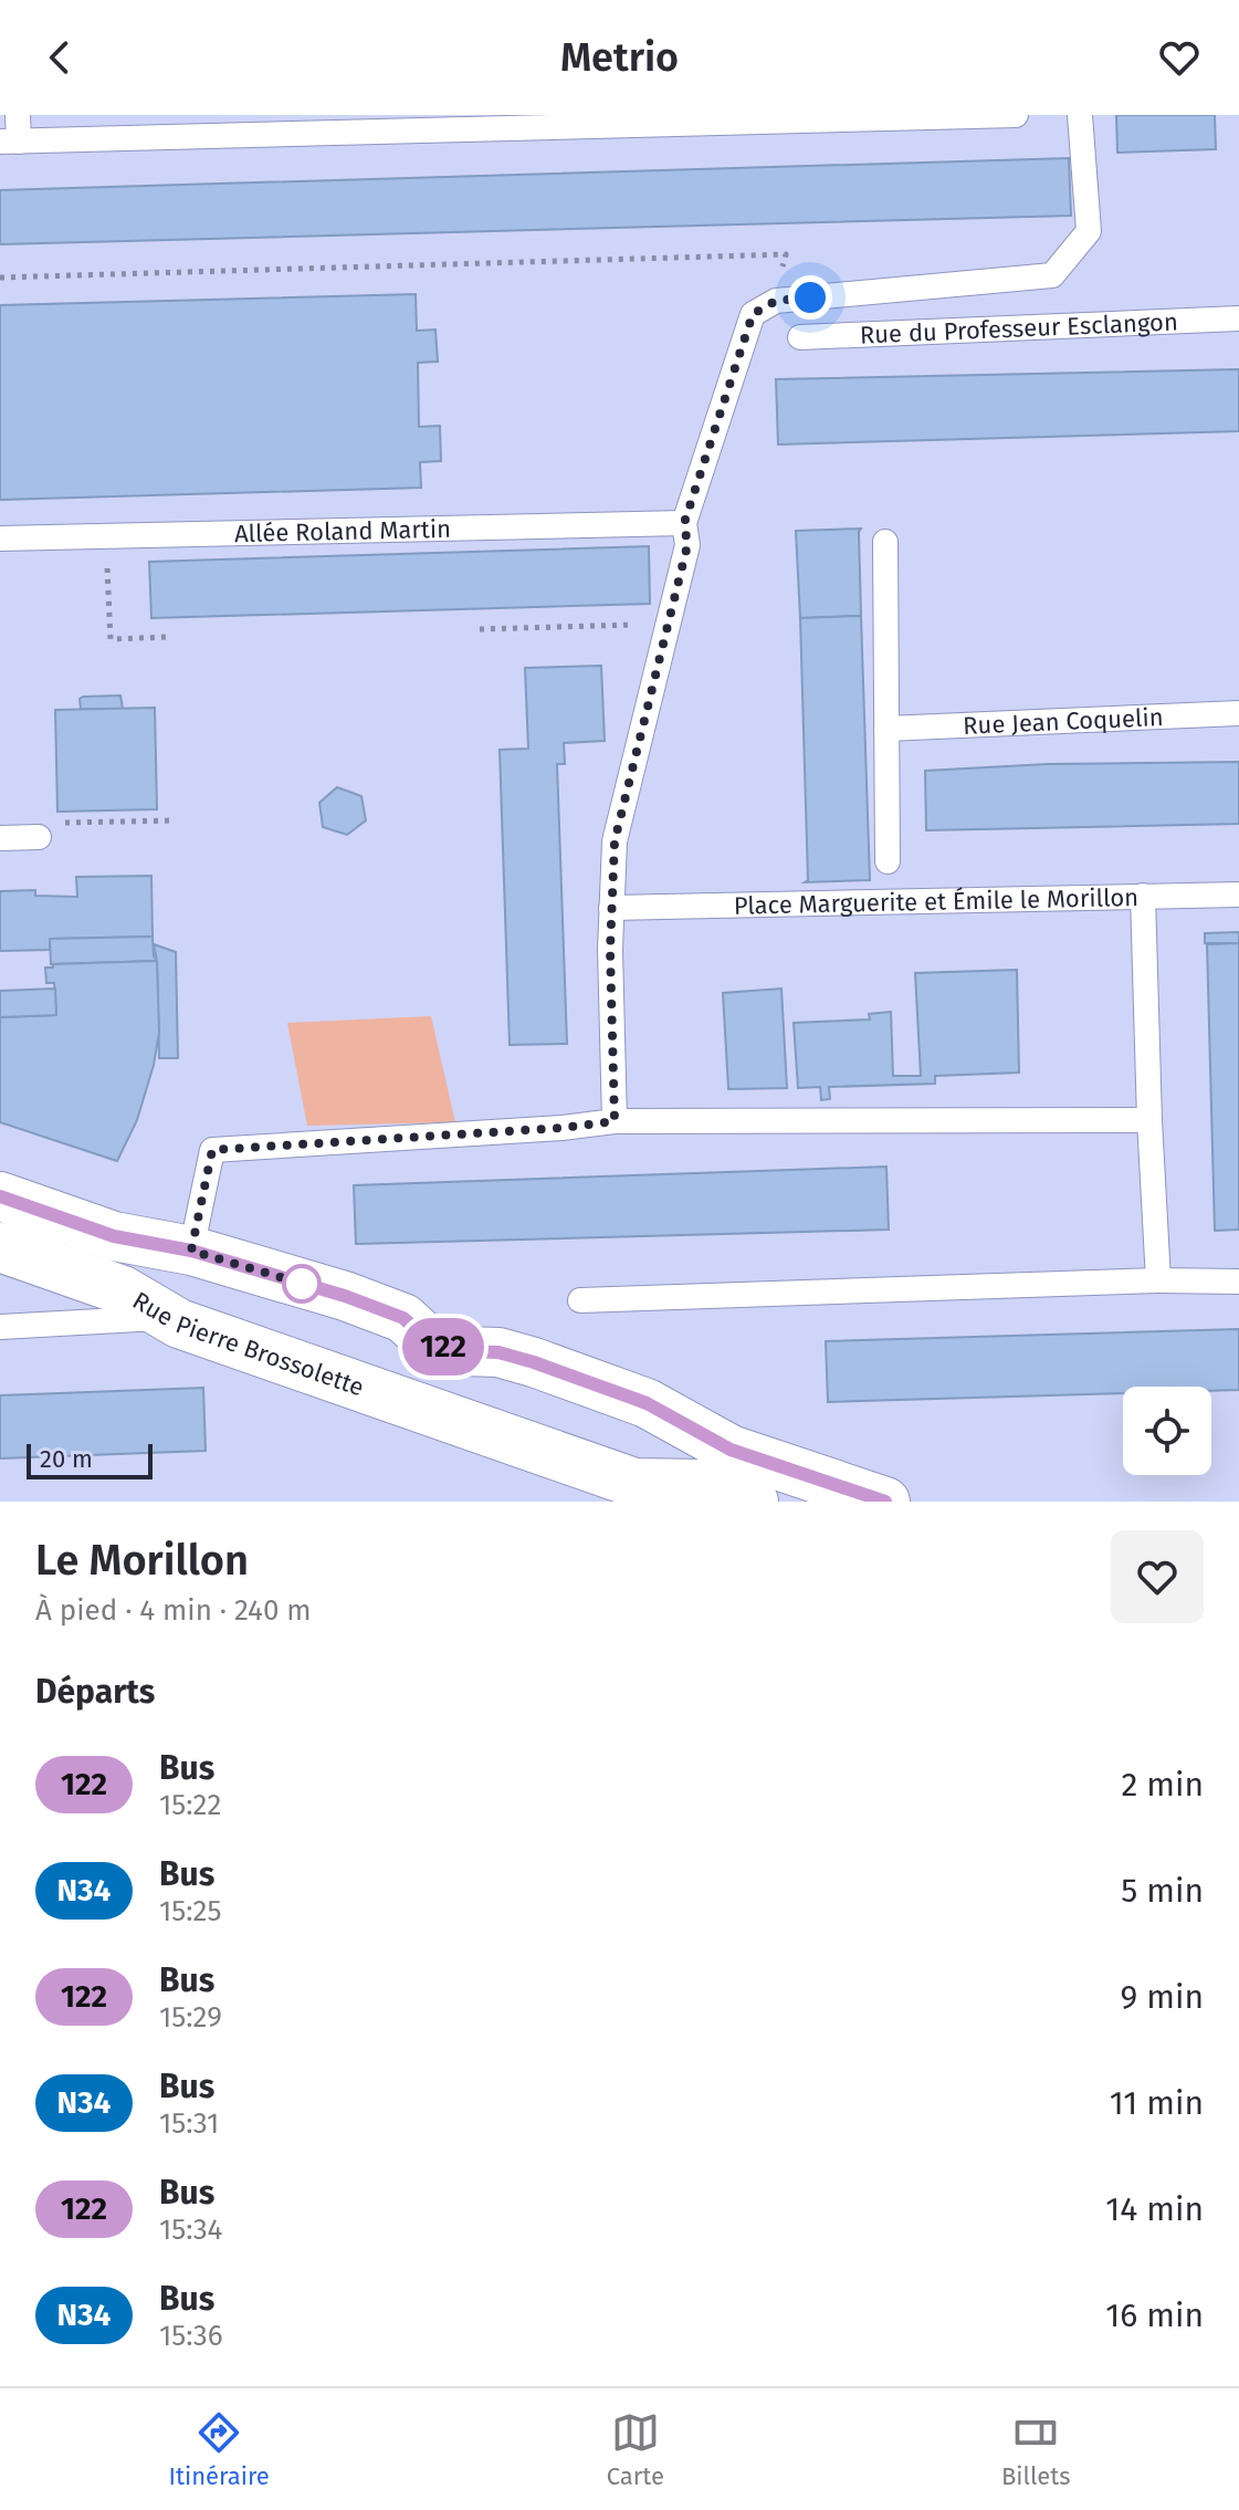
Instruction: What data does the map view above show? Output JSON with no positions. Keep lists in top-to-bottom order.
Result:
{
  "streets": {
    "street": ["Rue Pierre Brossolette"],
    "lane": [
      "Rue du Professeur Esclangon",
      "Allée Roland Martin",
      "Rue Jean Coquelin",
      "Place Marguerite et Émile le Morillon"
    ]
  },
  "lines": ["bus line 122"],
  "scale_bar": "20 m",
  "page": {
    "header": "Metrio",
    "on_map": "122",
    "scale": "20 m",
    "heading": [
      ["Le Morillon", "À pied · 4 min · 240 m"],
      "Départs"
    ],
    "list": [
      {
        "mark": "122",
        "name": "Bus",
        "note": "15:22",
        "value": "2 min"
      },
      {
        "mark": "N34",
        "name": "Bus",
        "note": "15:25",
        "value": "5 min"
      },
      {
        "mark": "122",
        "name": "Bus",
        "note": "15:29",
        "value": "9 min"
      },
      {
        "mark": "N34",
        "name": "Bus",
        "note": "15:31",
        "value": "11 min"
      },
      {
        "mark": "122",
        "name": "Bus",
        "note": "15:34",
        "value": "14 min"
      },
      {
        "mark": "N34",
        "name": "Bus",
        "note": "15:36",
        "value": "16 min"
      }
    ],
    "tabs": ["Itinéraire", "Carte", "Billets"]
  }
}
